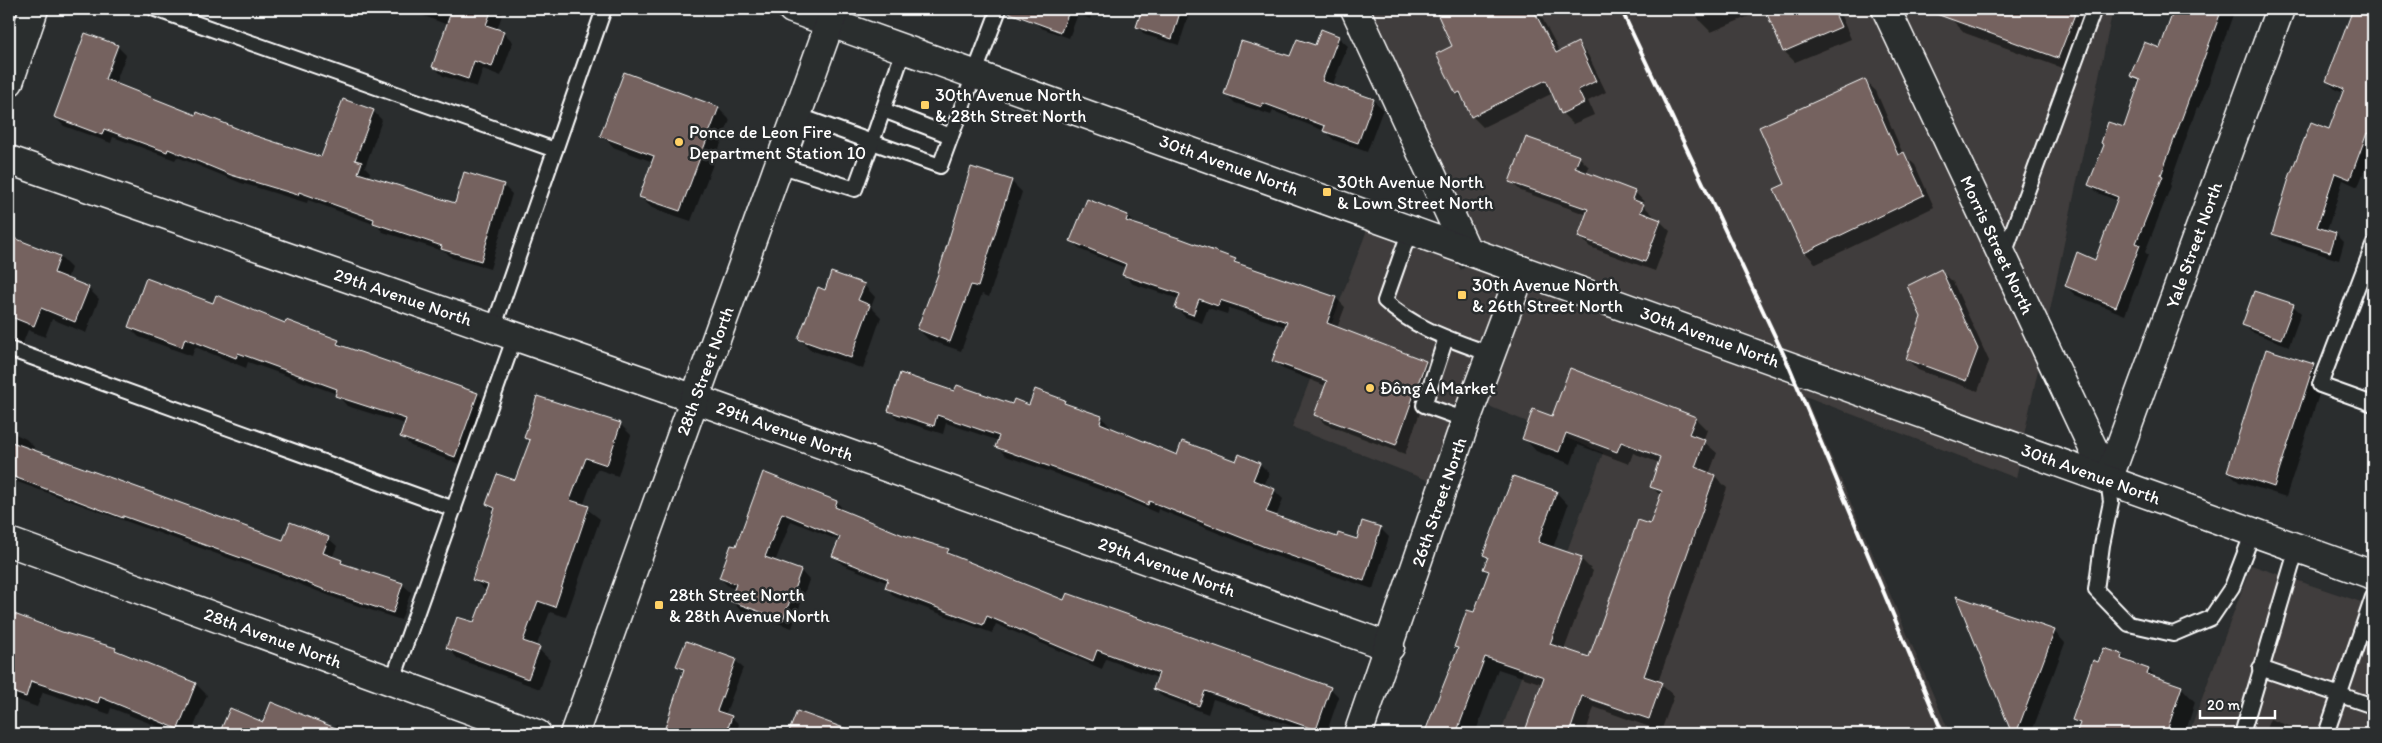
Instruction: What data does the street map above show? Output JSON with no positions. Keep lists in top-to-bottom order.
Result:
{
  "streets": {
    "street": [
      "30th Avenue North",
      "Morris Street North",
      "Yale Street North",
      "29th Avenue North",
      "28th Street North",
      "26th Street North",
      "28th Avenue North"
    ]
  },
  "crossings": [
    ["30th Avenue North", "Morris Street North"],
    ["30th Avenue North", "Yale Street North"],
    ["30th Avenue North", "28th Street North"],
    ["30th Avenue North", "26th Street North"],
    ["Morris Street North", "Yale Street North"],
    ["29th Avenue North", "28th Street North"],
    ["29th Avenue North", "26th Street North"]
  ],
  "places": {
    "transit": [
      "30th Avenue North & 28th Street North",
      "30th Avenue North & Lown Street North",
      "30th Avenue North & 26th Street North",
      "28th Street North & 28th Avenue North"
    ],
    "other": ["Ponce de Leon Fire Department Station 10", "Đông Á Market"]
  },
  "scale_bar": "20 m"
}
